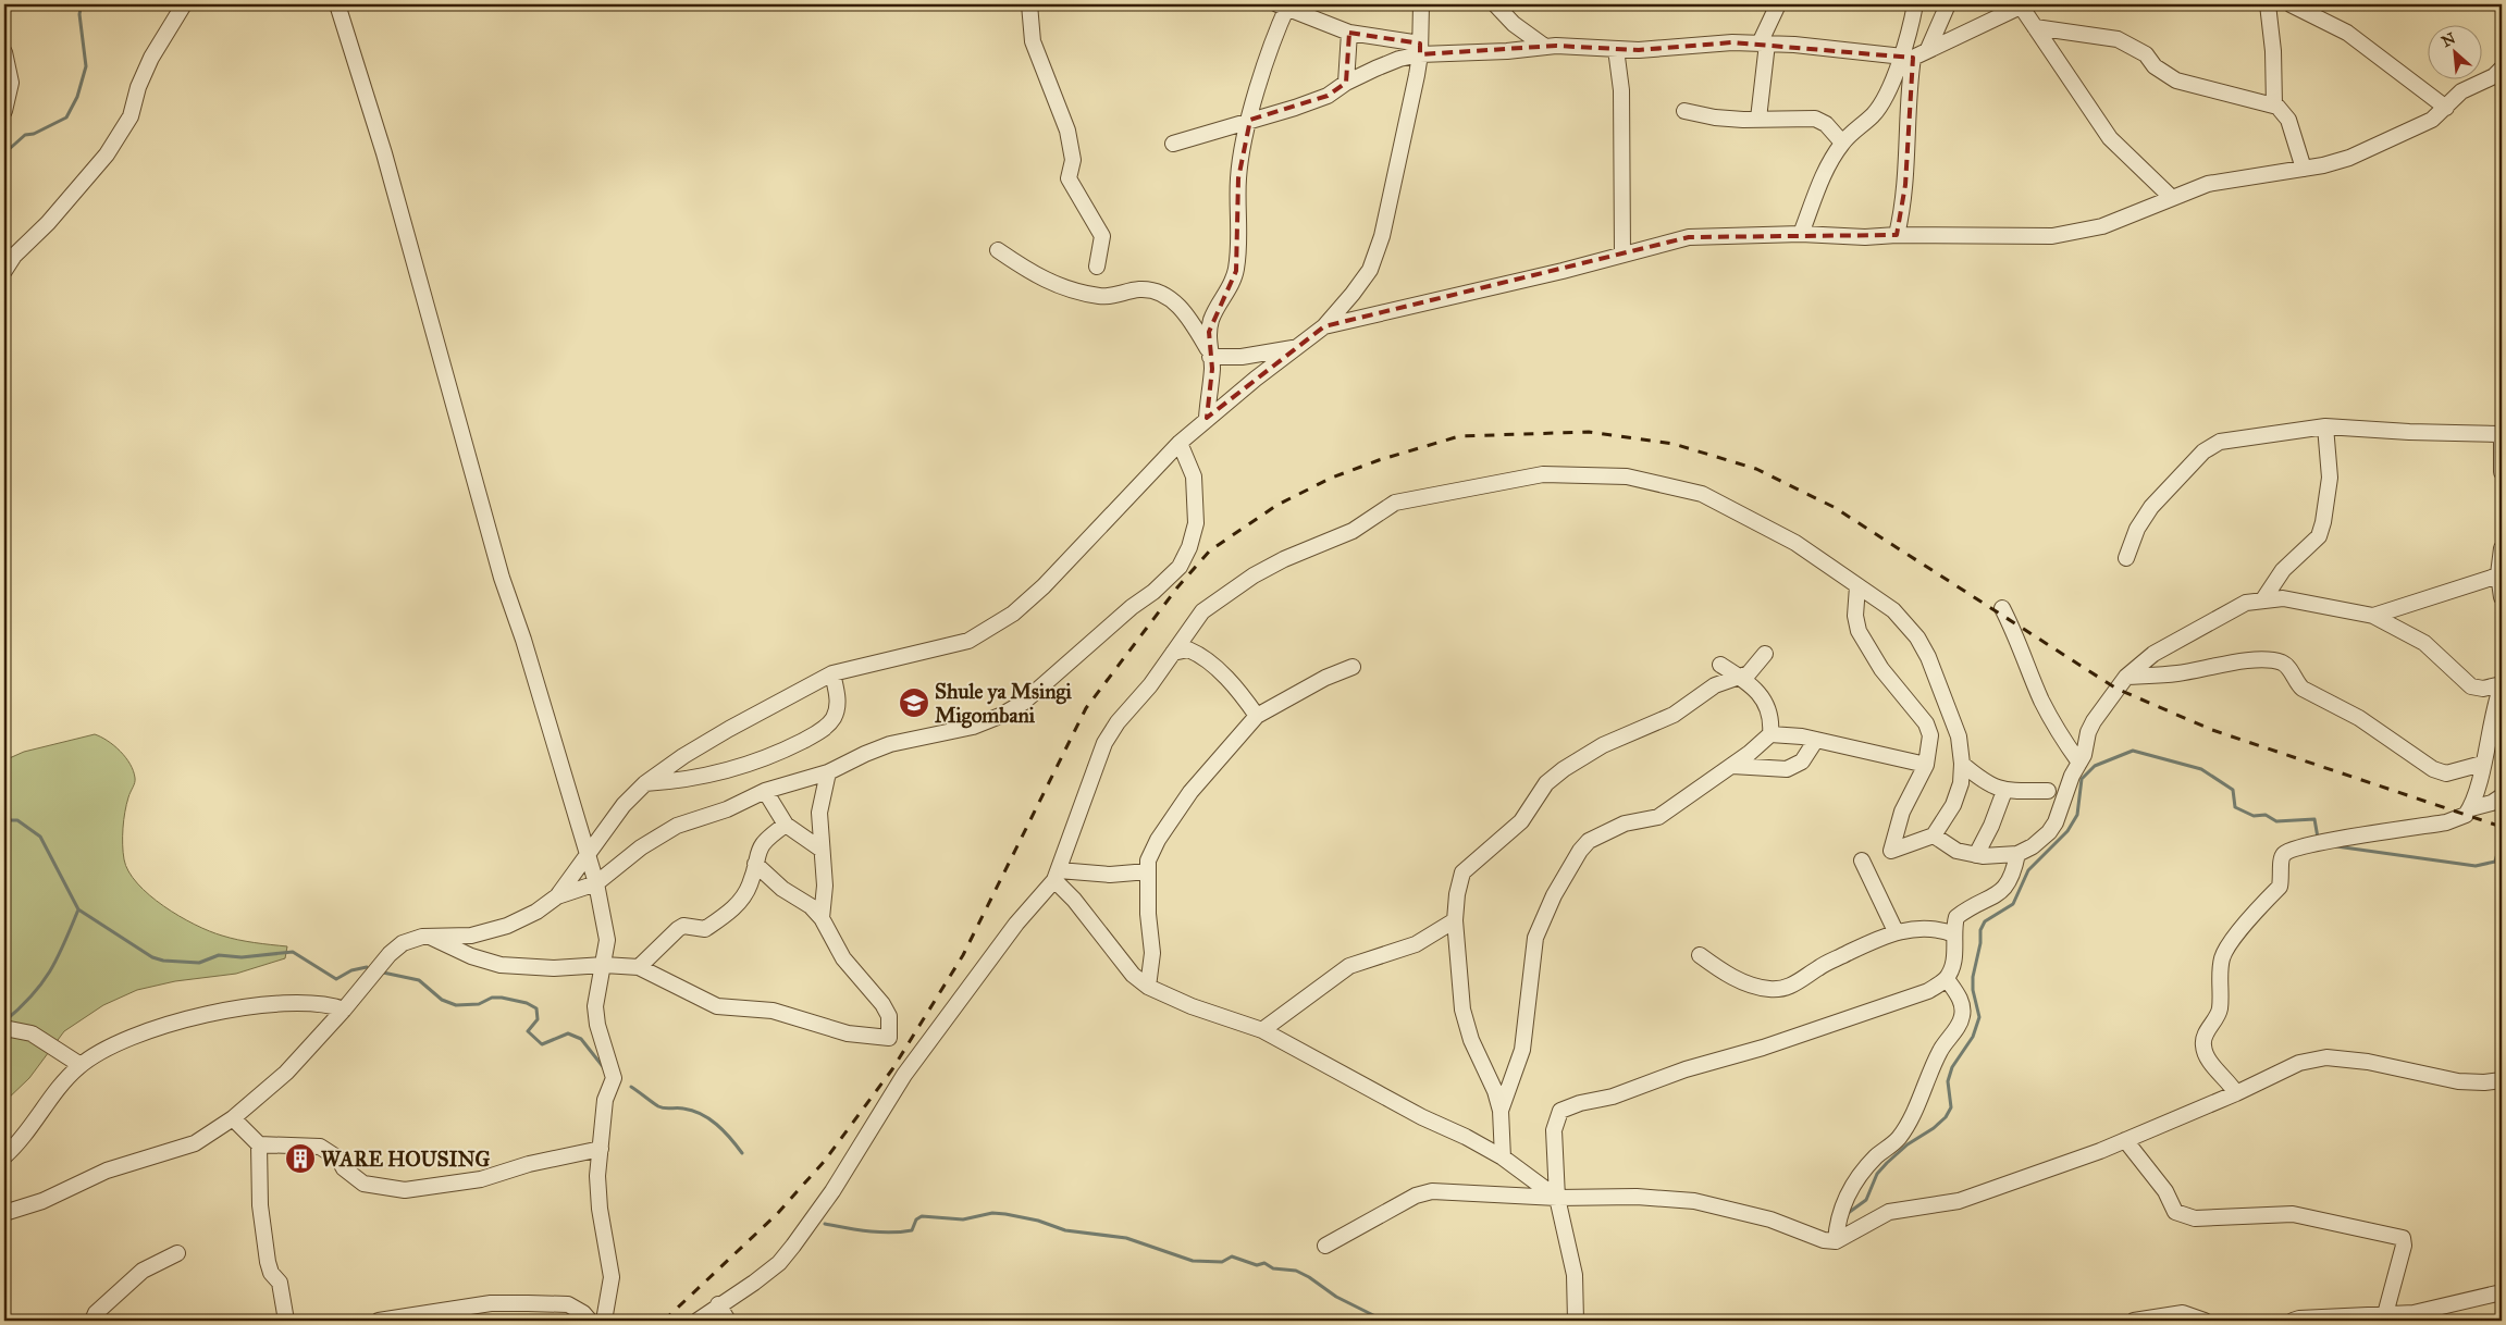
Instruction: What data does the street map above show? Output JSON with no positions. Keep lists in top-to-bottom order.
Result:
{
  "places": {
    "school or university": ["Shule ya Msingi Migombani"],
    "building": ["WARE HOUSING"]
  },
  "north": "top left"
}
